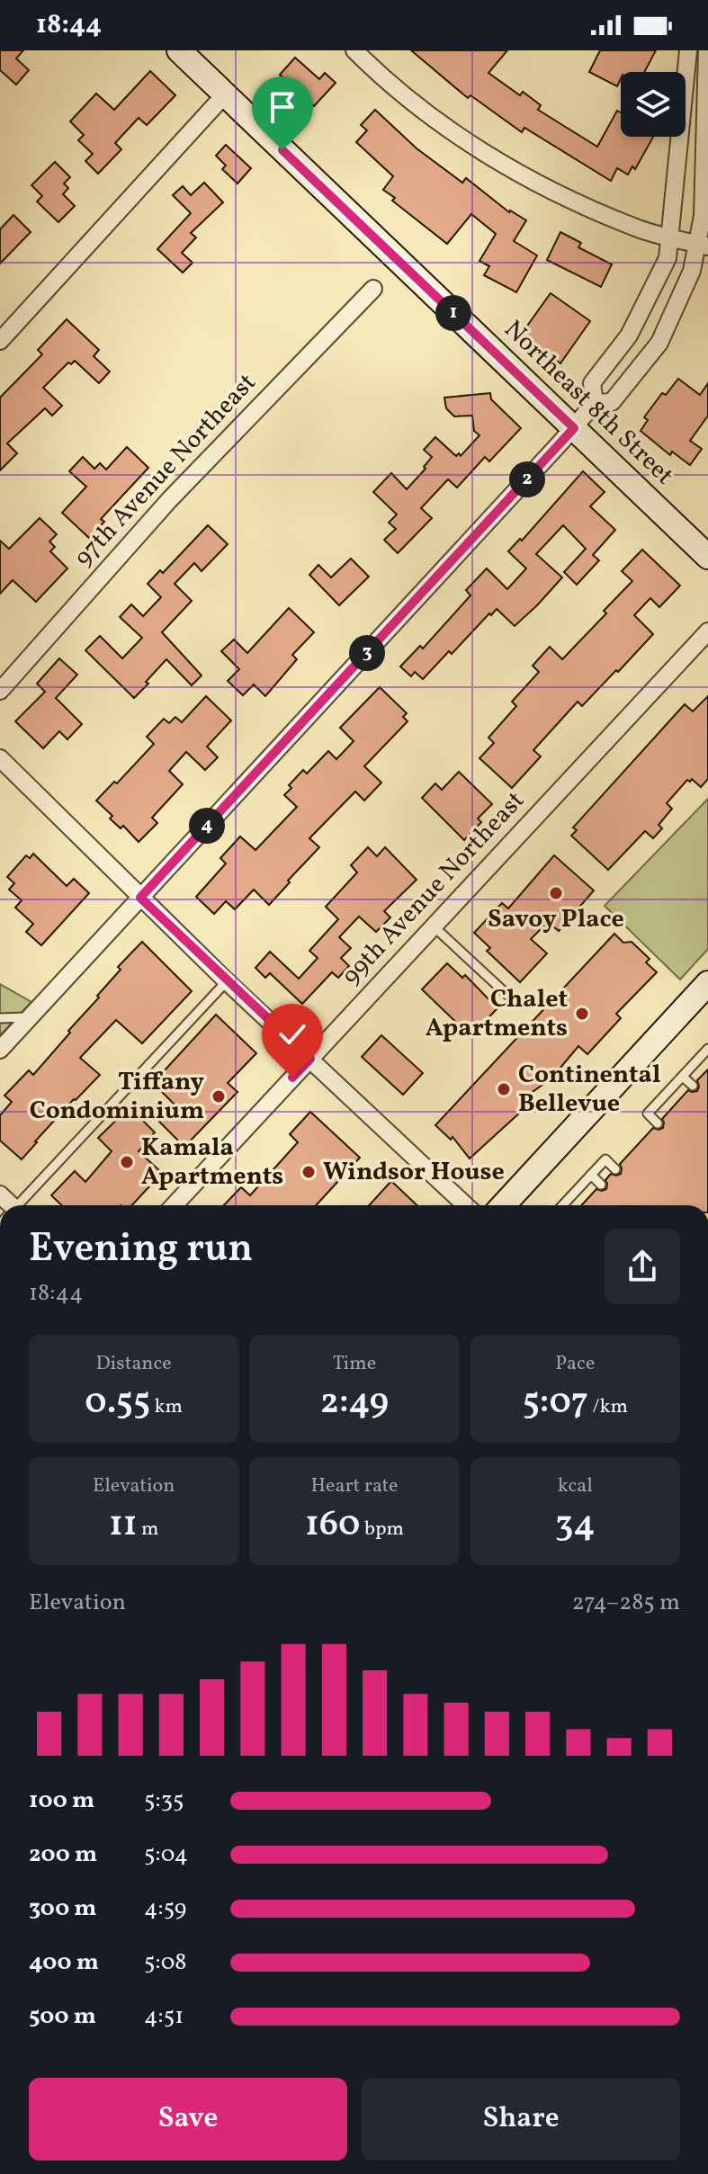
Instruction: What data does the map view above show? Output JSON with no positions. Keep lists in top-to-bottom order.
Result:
{
  "streets": {
    "main road": ["Northeast 8th Street"],
    "street": ["97th Avenue Northeast", "99th Avenue Northeast"]
  },
  "places": [
    "Savoy Place",
    "Chalet Apartments",
    "Continental Bellevue",
    "Tiffany Condominium",
    "Kamala Apartments",
    "Windsor House"
  ],
  "page": {
    "status": "18:44",
    "pins": [
      "1",
      "2",
      "3",
      "4"
    ],
    "heading": ["Evening run", "18:44"],
    "stats": [
      ["Distance", "0.55 km"],
      ["Time", "2:49"],
      ["Pace", "5:07 /km"],
      ["Elevation", "11 m"],
      ["Heart rate", "160 bpm"],
      ["kcal", "34"]
    ],
    "chart": ["Elevation", "274–285 m"],
    "list": [
      {
        "name": "100 m",
        "note": "5:35"
      },
      {
        "name": "200 m",
        "note": "5:04"
      },
      {
        "name": "300 m",
        "note": "4:59"
      },
      {
        "name": "400 m",
        "note": "5:08"
      },
      {
        "name": "500 m",
        "note": "4:51"
      }
    ],
    "buttons": ["Save", "Share"]
  }
}
